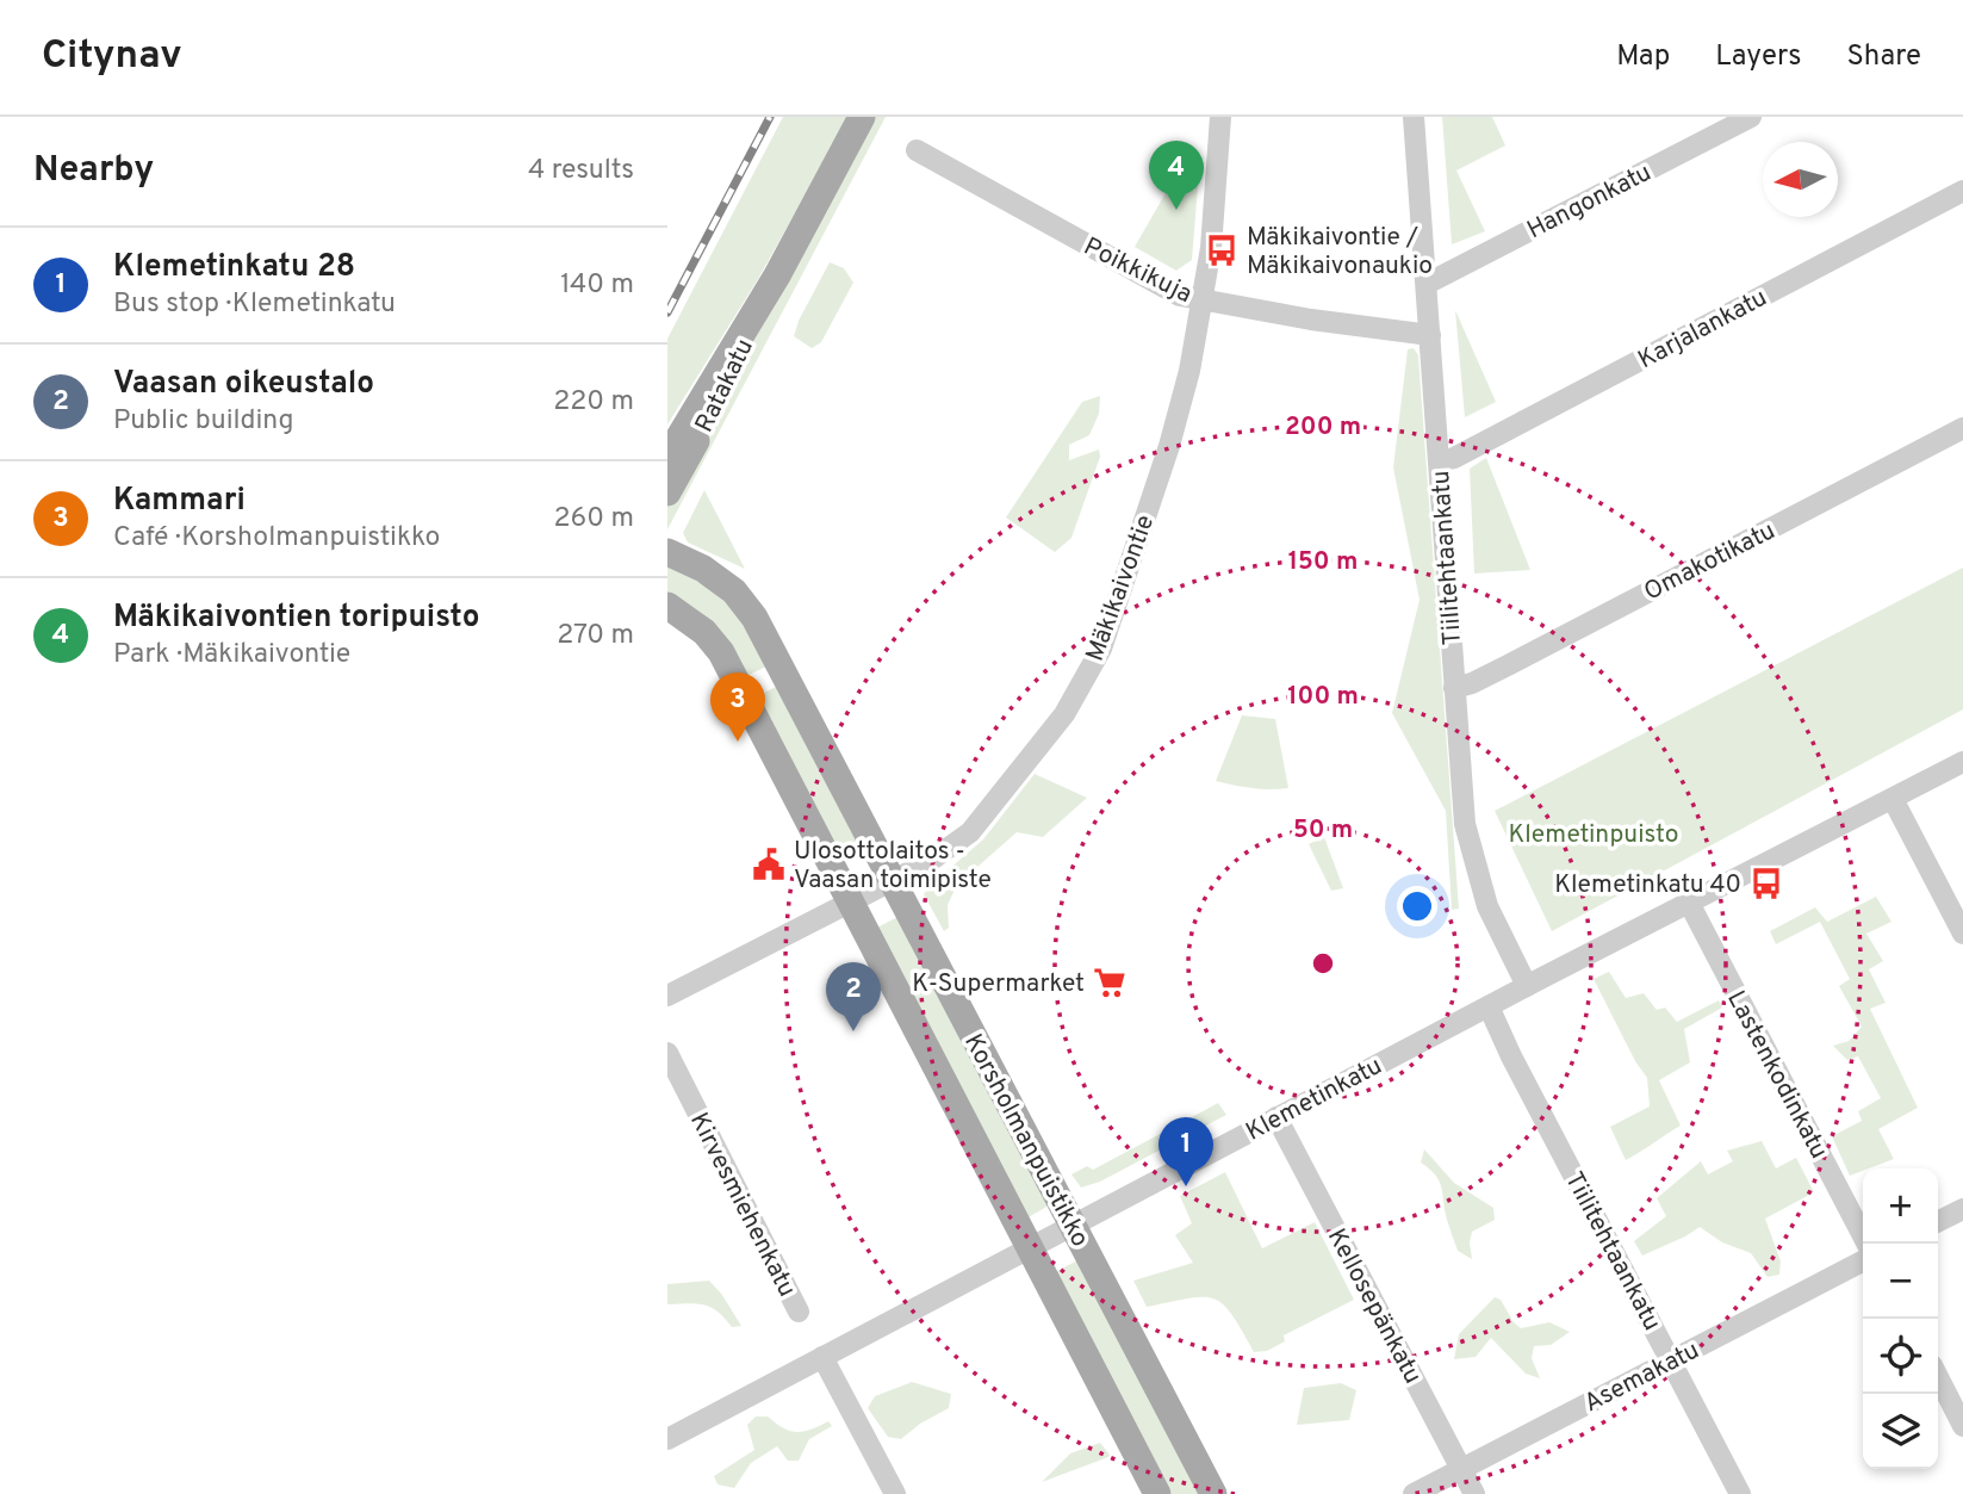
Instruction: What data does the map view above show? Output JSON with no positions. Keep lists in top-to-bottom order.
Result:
{
  "streets": {
    "main road": ["Ratakatu", "Korsholmanpuistikko"],
    "street": [
      "Hangonkatu",
      "Poikkikuja",
      "Karjalankatu",
      "Tiilitehtaankatu",
      "Omakotikatu",
      "Mäkikaivontie",
      "Lastenkodinkatu",
      "Klemetinkatu",
      "Kirvesmiehenkatu",
      "Kellosepänkatu",
      "Asemakatu"
    ]
  },
  "crossings": [
    ["Hangonkatu", "Tiilitehtaankatu"],
    ["Poikkikuja", "Tiilitehtaankatu"],
    ["Poikkikuja", "Mäkikaivontie"],
    ["Karjalankatu", "Tiilitehtaankatu"],
    ["Tiilitehtaankatu", "Omakotikatu"],
    ["Tiilitehtaankatu", "Klemetinkatu"],
    ["Tiilitehtaankatu", "Asemakatu"],
    ["Mäkikaivontie", "Korsholmanpuistikko"],
    ["Lastenkodinkatu", "Klemetinkatu"],
    ["Klemetinkatu", "Korsholmanpuistikko"],
    ["Klemetinkatu", "Kellosepänkatu"],
    ["Kellosepänkatu", "Asemakatu"]
  ],
  "parks": ["Klemetinpuisto"],
  "places": {
    "bus stop": ["Mäkikaivontie / Mäkikaivonaukio", "Klemetinkatu 40"],
    "public building": ["Ulosottolaitos - Vaasan toimipiste"],
    "supermarket": ["K-Supermarket"]
  },
  "north": "left",
  "page": {
    "header": "Citynav",
    "nav": ["Map", "Layers", "Share"],
    "heading": ["Nearby", "4 results"],
    "pins": [
      "4",
      "3",
      "2",
      "1"
    ],
    "list": [
      {
        "mark": "1",
        "name": "Klemetinkatu 28",
        "note": "Bus stop · Klemetinkatu",
        "value": "140 m"
      },
      {
        "mark": "2",
        "name": "Vaasan oikeustalo",
        "note": "Public building",
        "value": "220 m"
      },
      {
        "mark": "3",
        "name": "Kammari",
        "note": "Café · Korsholmanpuistikko",
        "value": "260 m"
      },
      {
        "mark": "4",
        "name": "Mäkikaivontien toripuisto",
        "note": "Park · Mäkikaivontie",
        "value": "270 m"
      }
    ],
    "map_buttons": ["+", "−"]
  },
  "rings": [
    "200 m",
    "150 m",
    "100 m",
    "50 m"
  ]
}
